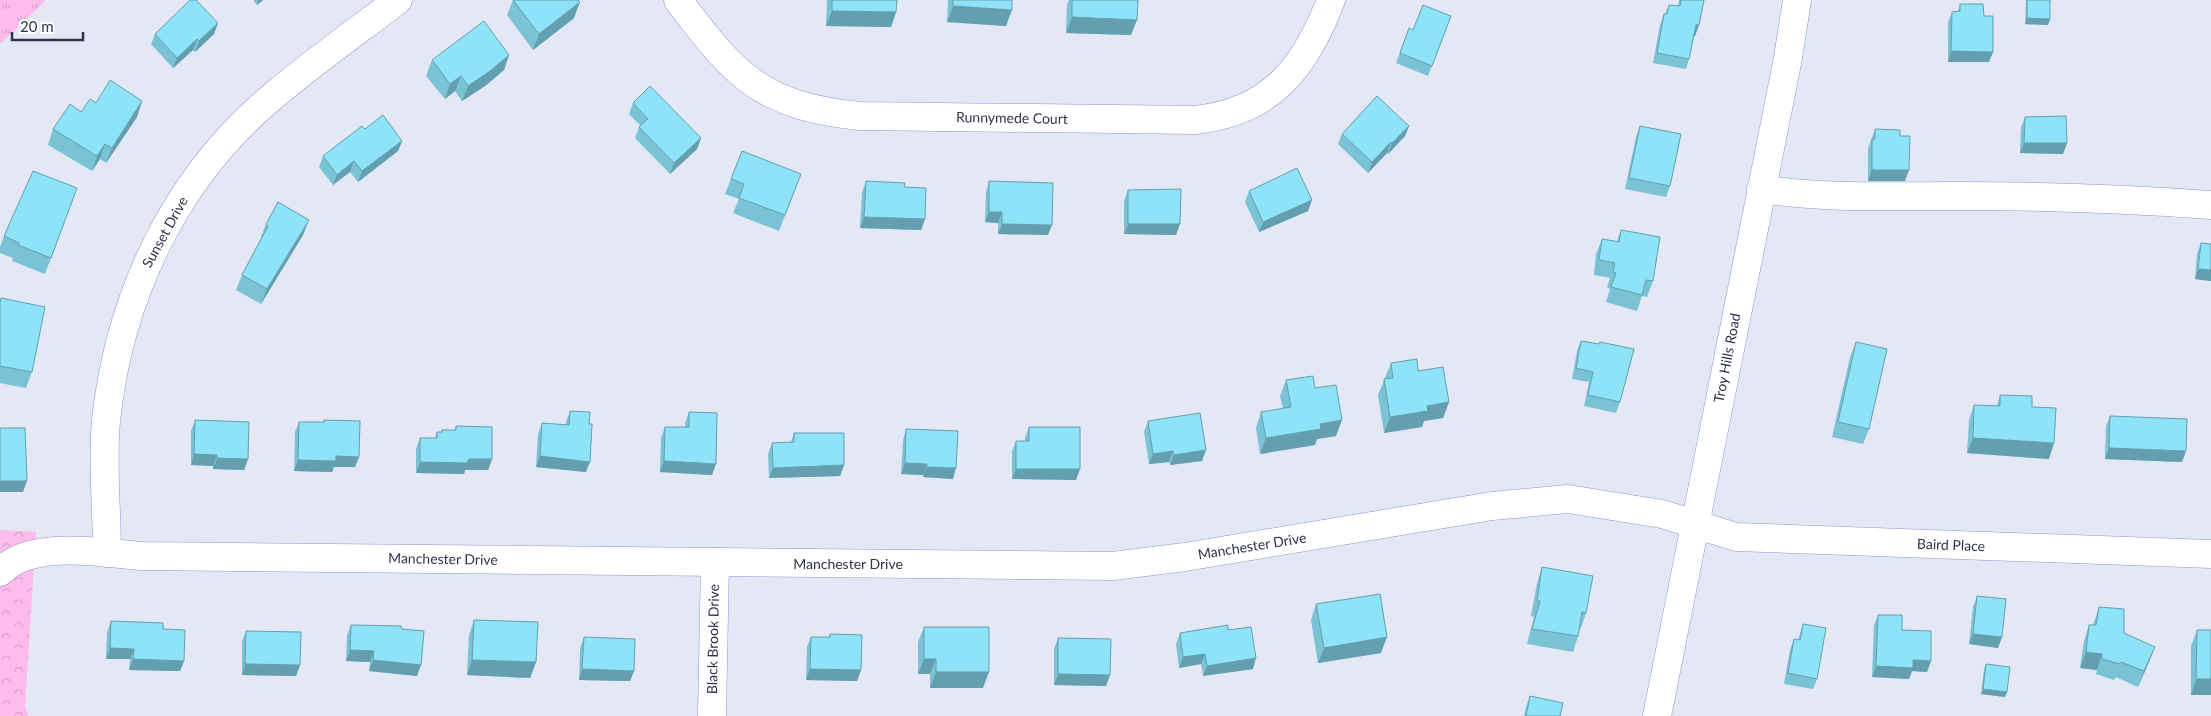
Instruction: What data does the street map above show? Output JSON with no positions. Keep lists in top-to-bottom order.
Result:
{
  "streets": {
    "street": [
      "Runnymede Court",
      "Sunset Drive",
      "Troy Hills Road",
      "Baird Place",
      "Manchester Drive",
      "Black Brook Drive"
    ]
  },
  "crossings": [
    ["Sunset Drive", "Manchester Drive"],
    ["Troy Hills Road", "Baird Place"],
    ["Troy Hills Road", "Manchester Drive"],
    ["Baird Place", "Manchester Drive"],
    ["Manchester Drive", "Black Brook Drive"]
  ],
  "scale_bar": "20 m"
}
